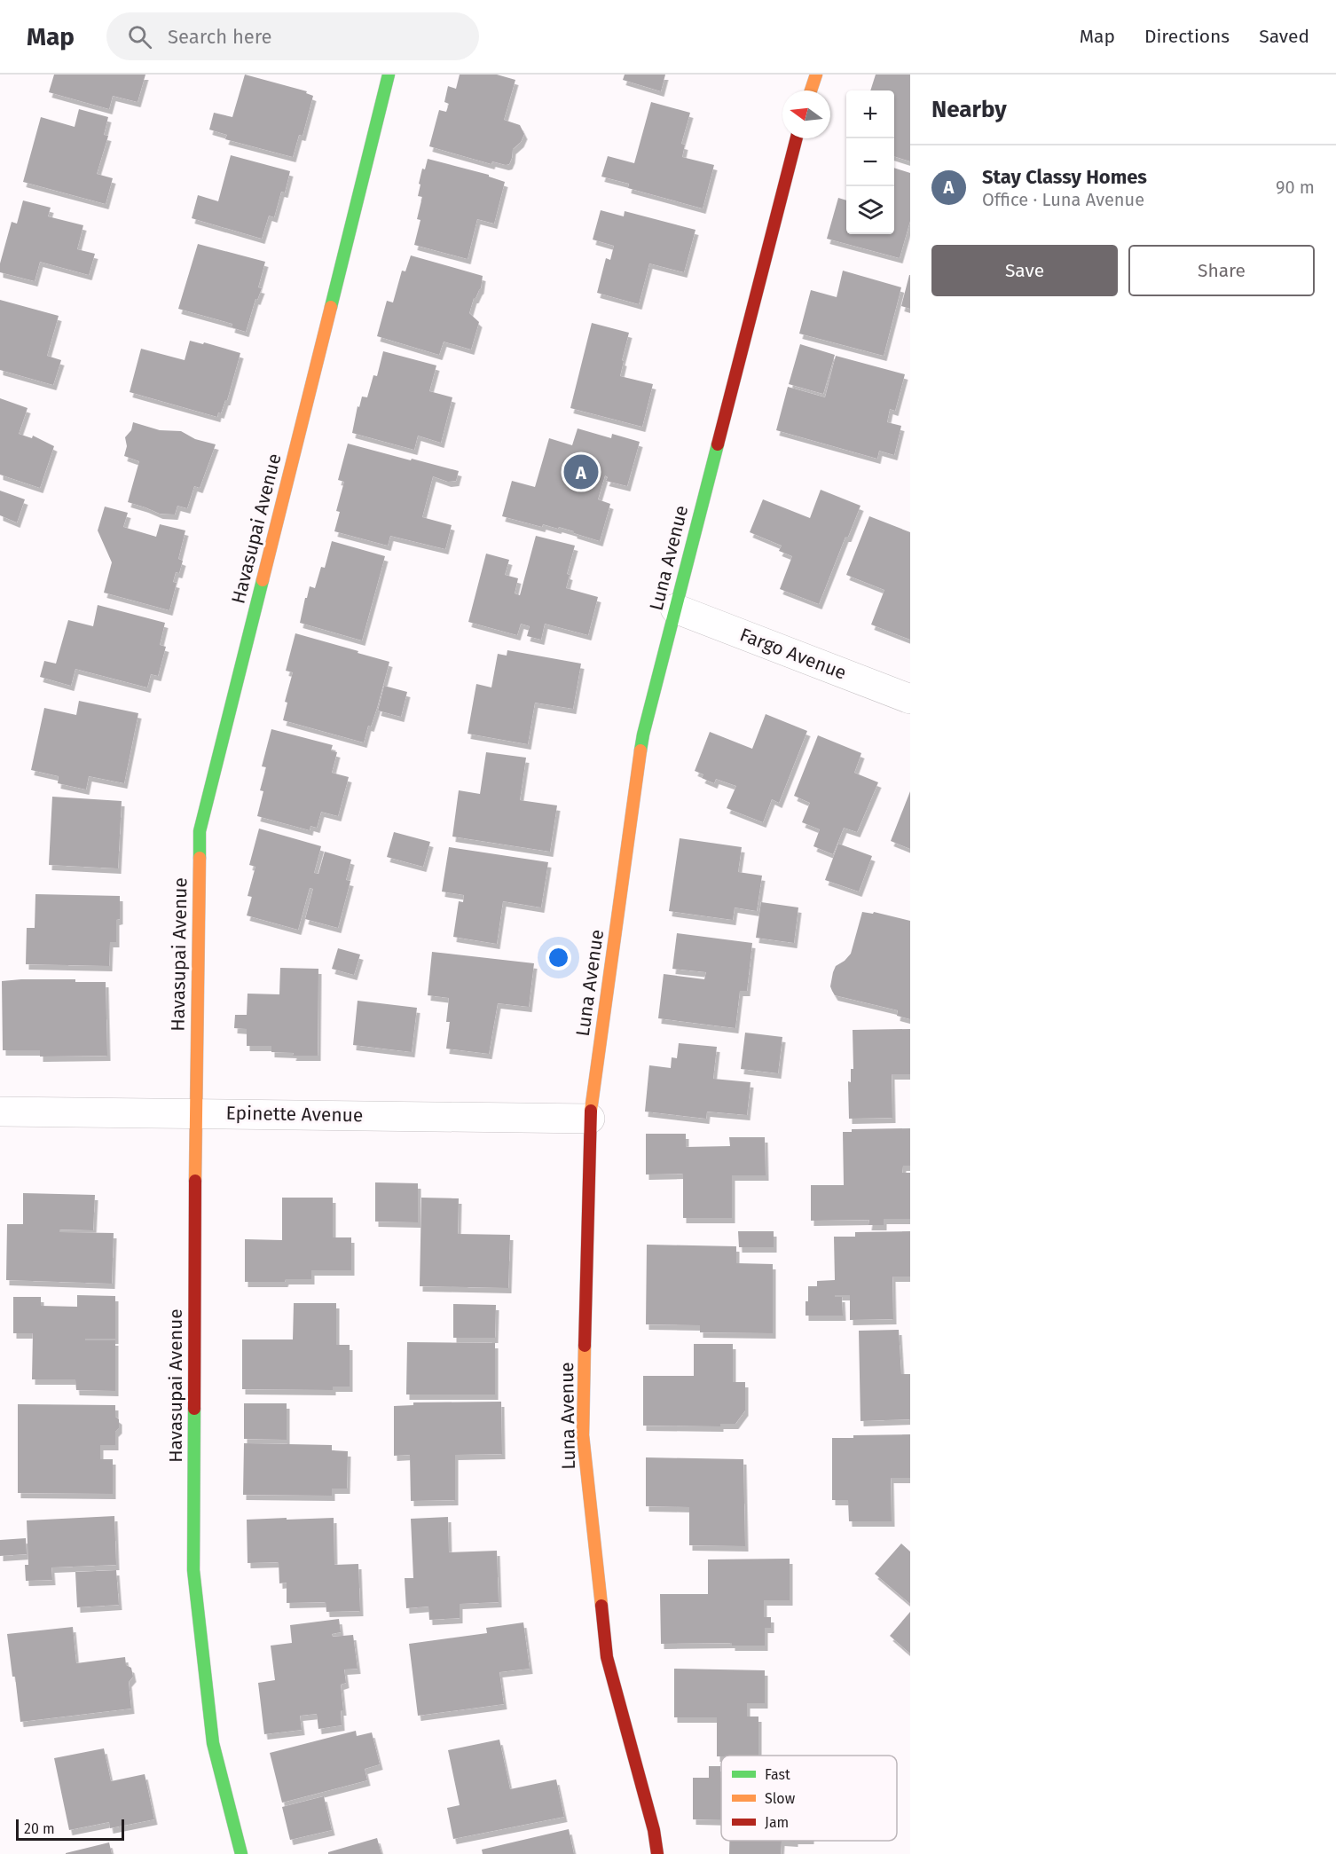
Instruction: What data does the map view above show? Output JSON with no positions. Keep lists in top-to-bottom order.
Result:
{
  "streets": {
    "street": [
      "Havasupai Avenue",
      "Luna Avenue",
      "Fargo Avenue",
      "Epinette Avenue"
    ]
  },
  "crossings": [
    ["Havasupai Avenue", "Epinette Avenue"],
    ["Luna Avenue", "Fargo Avenue"],
    ["Luna Avenue", "Epinette Avenue"]
  ],
  "legend": ["Fast", "Slow", "Jam"],
  "scale_bar": "20 m",
  "north": "left",
  "page": {
    "header": "Map",
    "search": "Search here",
    "nav": ["Map", "Directions", "Saved"],
    "heading": "Nearby",
    "map_buttons": ["+", "−"],
    "list": [
      {
        "mark": "A",
        "name": "Stay Classy Homes",
        "note": "Office · Luna Avenue",
        "value": "90 m"
      }
    ],
    "buttons": ["Save", "Share"],
    "pins": "A",
    "scale": "20 m"
  }
}
